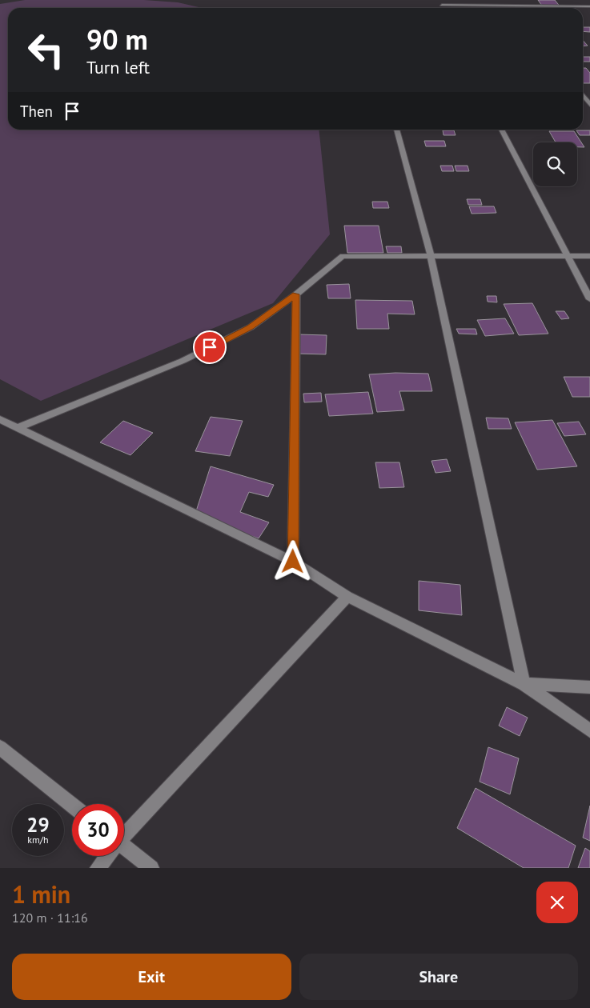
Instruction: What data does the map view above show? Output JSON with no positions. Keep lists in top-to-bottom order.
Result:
{
  "page": {
    "turn": ["90 m", "Turn left"],
    "then": "Then",
    "speed": "29 km/h",
    "limit": "30",
    "heading": ["1 min", "120 m · 11:16"],
    "buttons": ["Exit", "Share"]
  }
}
